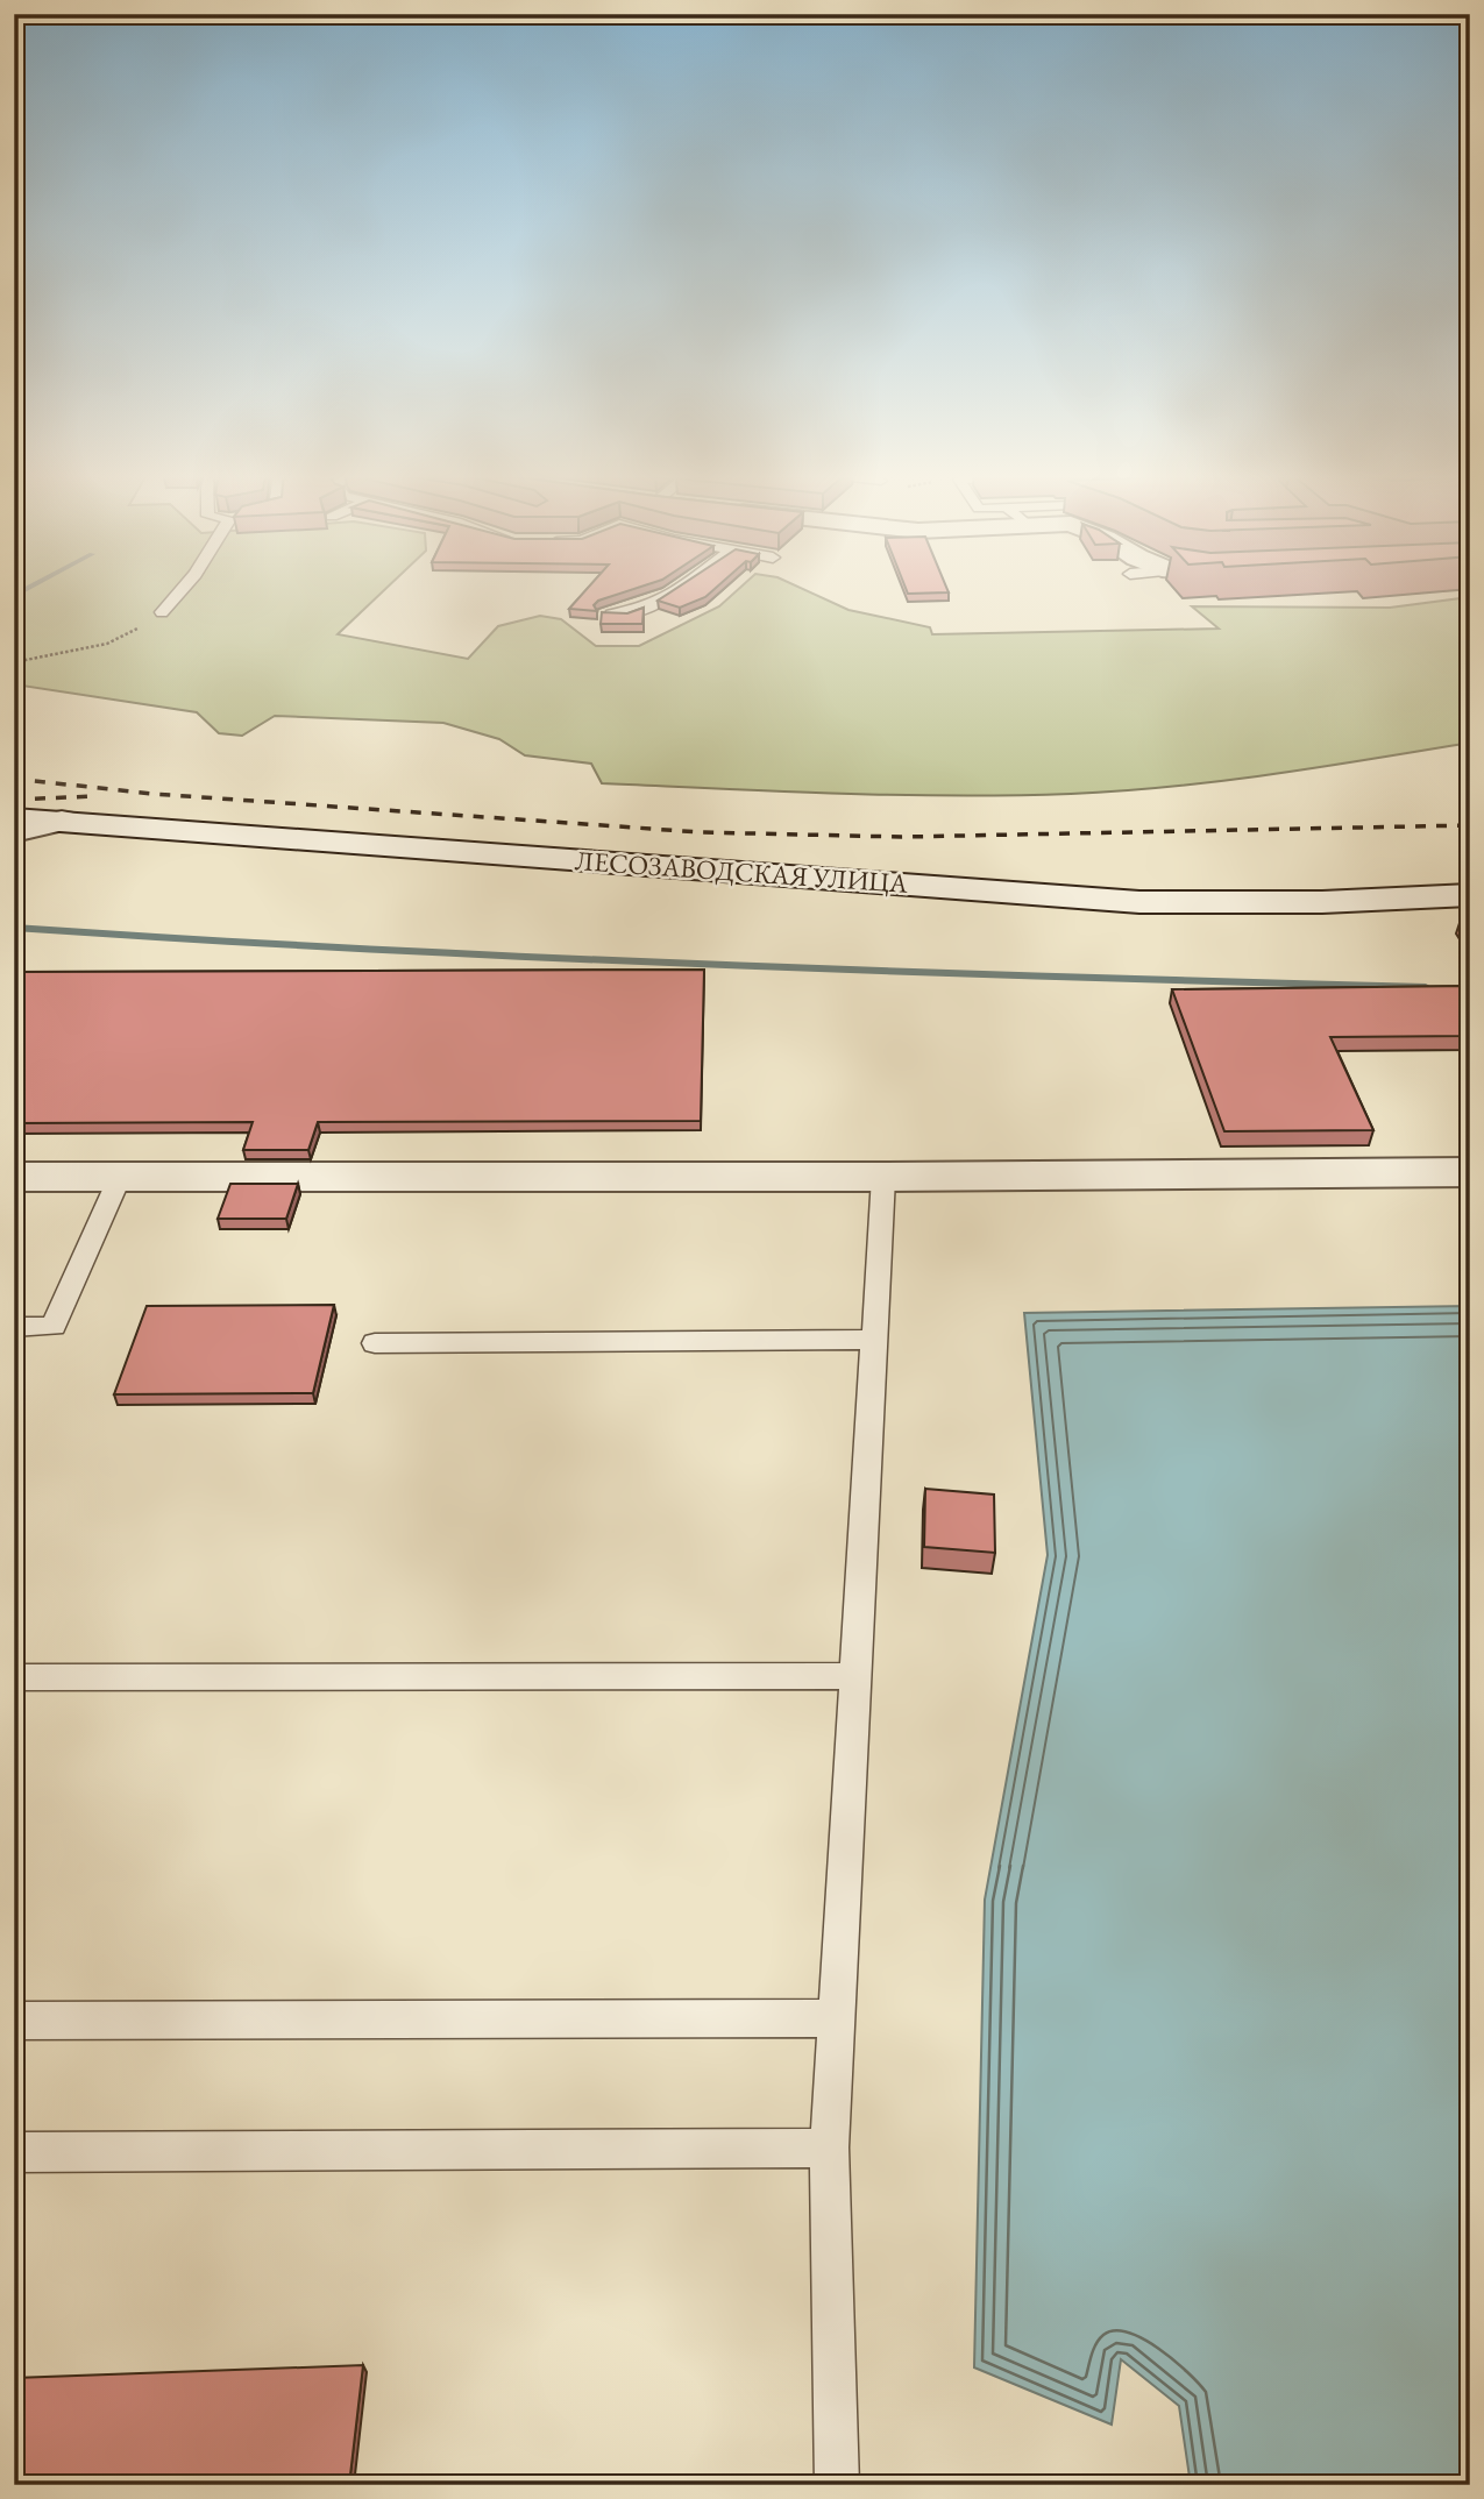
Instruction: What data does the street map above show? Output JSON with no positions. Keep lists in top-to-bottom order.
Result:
{
  "streets": {
    "street": ["ЛЕСОЗАВОДСКАЯ УЛИЦА"]
  }
}
